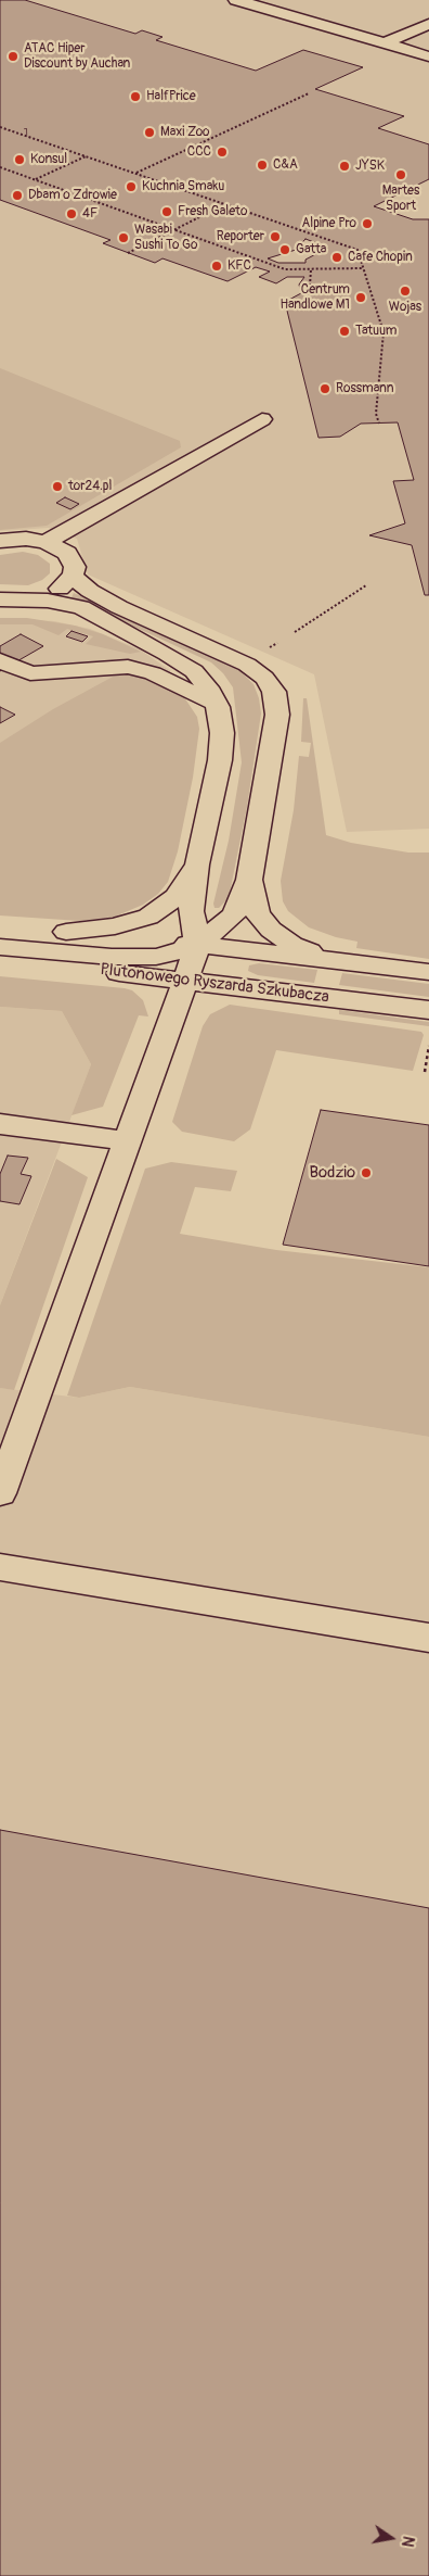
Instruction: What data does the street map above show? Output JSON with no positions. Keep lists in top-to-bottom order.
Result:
{
  "streets": {
    "street": ["Plutonowego Ryszarda Szkubacza"]
  },
  "places": [
    "ATAC Hiper Discount by Auchan",
    "HalfPrice",
    "Maxi Zoo",
    "CCC",
    "Konsul",
    "C&A",
    "JYSK",
    "Martes Sport",
    "Kuchnia Smaku",
    "Dbam o Zdrowie",
    "Fresh Galeto",
    "4F",
    "Alpine Pro",
    "Reporter",
    "Wasabi Sushi To Go",
    "Gatta",
    "Cafe Chopin",
    "KFC",
    "Wojas",
    "Centrum Handlowe M1",
    "Tatuum",
    "Rossmann",
    "tor24.pl",
    "Bodzio"
  ],
  "house_numbers": ["1"],
  "north": "right"
}
